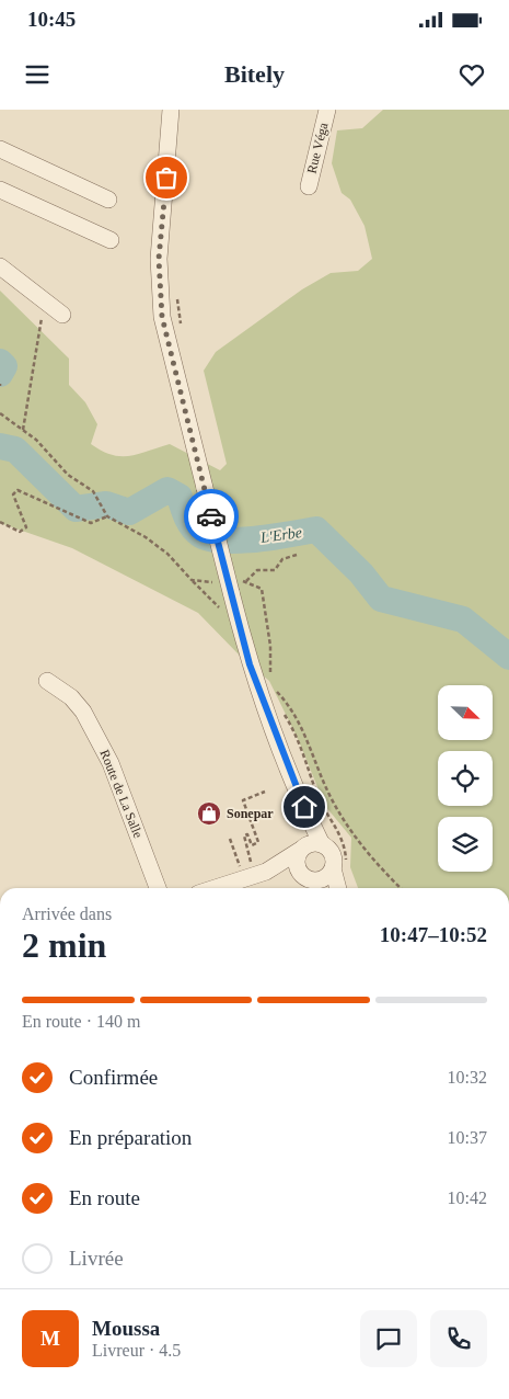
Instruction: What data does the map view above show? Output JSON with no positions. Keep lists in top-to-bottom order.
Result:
{
  "streets": {
    "street": ["Rue Véga", "Route de La Salle"]
  },
  "water": ["L'Erbe"],
  "places": {
    "shop": ["Sonepar"]
  },
  "north": "bottom right",
  "page": {
    "status": "10:45",
    "header": "Bitely",
    "heading": ["2 min", "Arrivée dans", "10:47–10:52"],
    "panel": ["Moussa", "Livreur · 4.5"],
    "bar": "En route · 140 m",
    "list": [
      ["Confirmée", "10:32"],
      ["En préparation", "10:37"],
      ["En route", "10:42"],
      "Livrée"
    ],
    "round": "M"
  }
}
